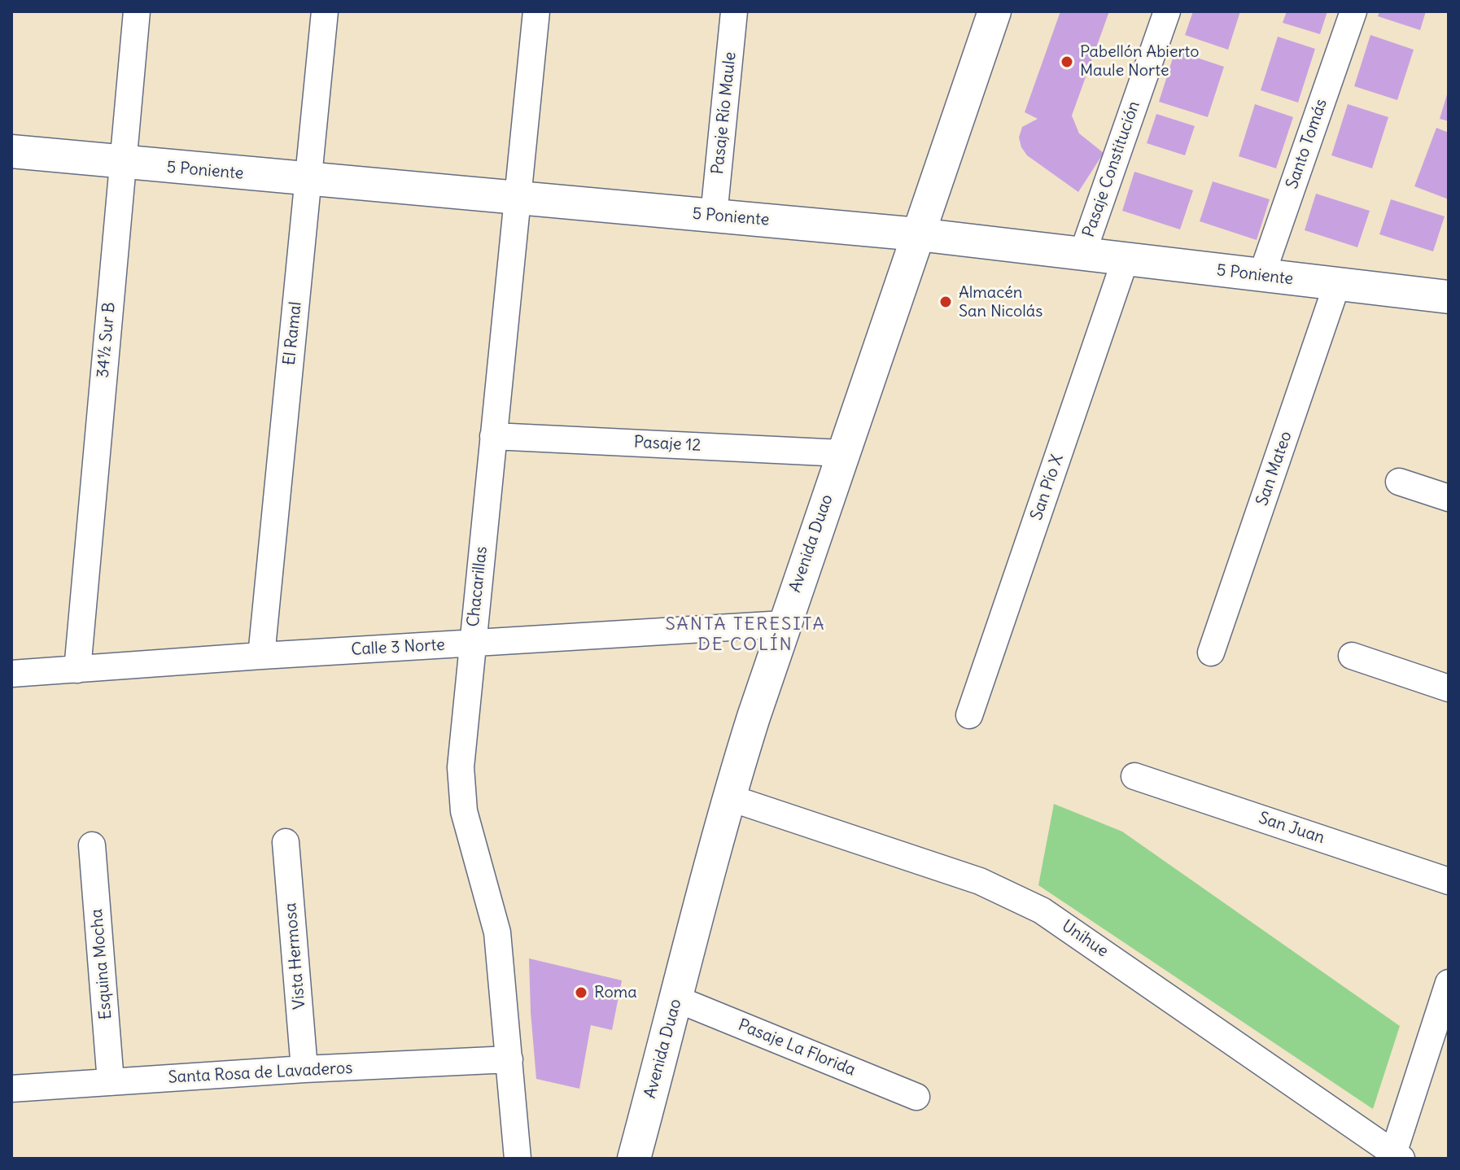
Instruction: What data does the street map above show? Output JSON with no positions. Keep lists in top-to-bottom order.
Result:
{
  "streets": {
    "street": [
      "Pasaje Río Maule",
      "Santo Tomás",
      "Pasaje Constitución",
      "5 Poniente",
      "El Ramal",
      "34½ Sur B",
      "Pasaje 12",
      "San Mateo",
      "San Pío X",
      "Avenida Duao",
      "Chacarillas",
      "Calle 3 Norte",
      "San Juan",
      "Unihue",
      "Vista Hermosa",
      "Esquina Mocha",
      "Pasaje La Florida",
      "Santa Rosa de Lavaderos"
    ]
  },
  "crossings": [
    ["Pasaje Río Maule", "5 Poniente"],
    ["Santo Tomás", "5 Poniente"],
    ["Pasaje Constitución", "5 Poniente"],
    ["5 Poniente", "El Ramal"],
    ["5 Poniente", "34½ Sur B"],
    ["5 Poniente", "San Mateo"],
    ["5 Poniente", "San Pío X"],
    ["5 Poniente", "Avenida Duao"],
    ["5 Poniente", "Chacarillas"],
    ["El Ramal", "Calle 3 Norte"],
    ["34½ Sur B", "Calle 3 Norte"],
    ["Pasaje 12", "Avenida Duao"],
    ["Pasaje 12", "Chacarillas"],
    ["Avenida Duao", "Calle 3 Norte"],
    ["Avenida Duao", "Unihue"],
    ["Avenida Duao", "Pasaje La Florida"],
    ["Chacarillas", "Calle 3 Norte"],
    ["Chacarillas", "Santa Rosa de Lavaderos"],
    ["Vista Hermosa", "Santa Rosa de Lavaderos"],
    ["Esquina Mocha", "Santa Rosa de Lavaderos"]
  ],
  "districts": ["SANTA TERESITA DE COLÍN"],
  "places": ["Pabellón Abierto Maule Norte", "Almacén San Nicolás", "Roma"]
}
